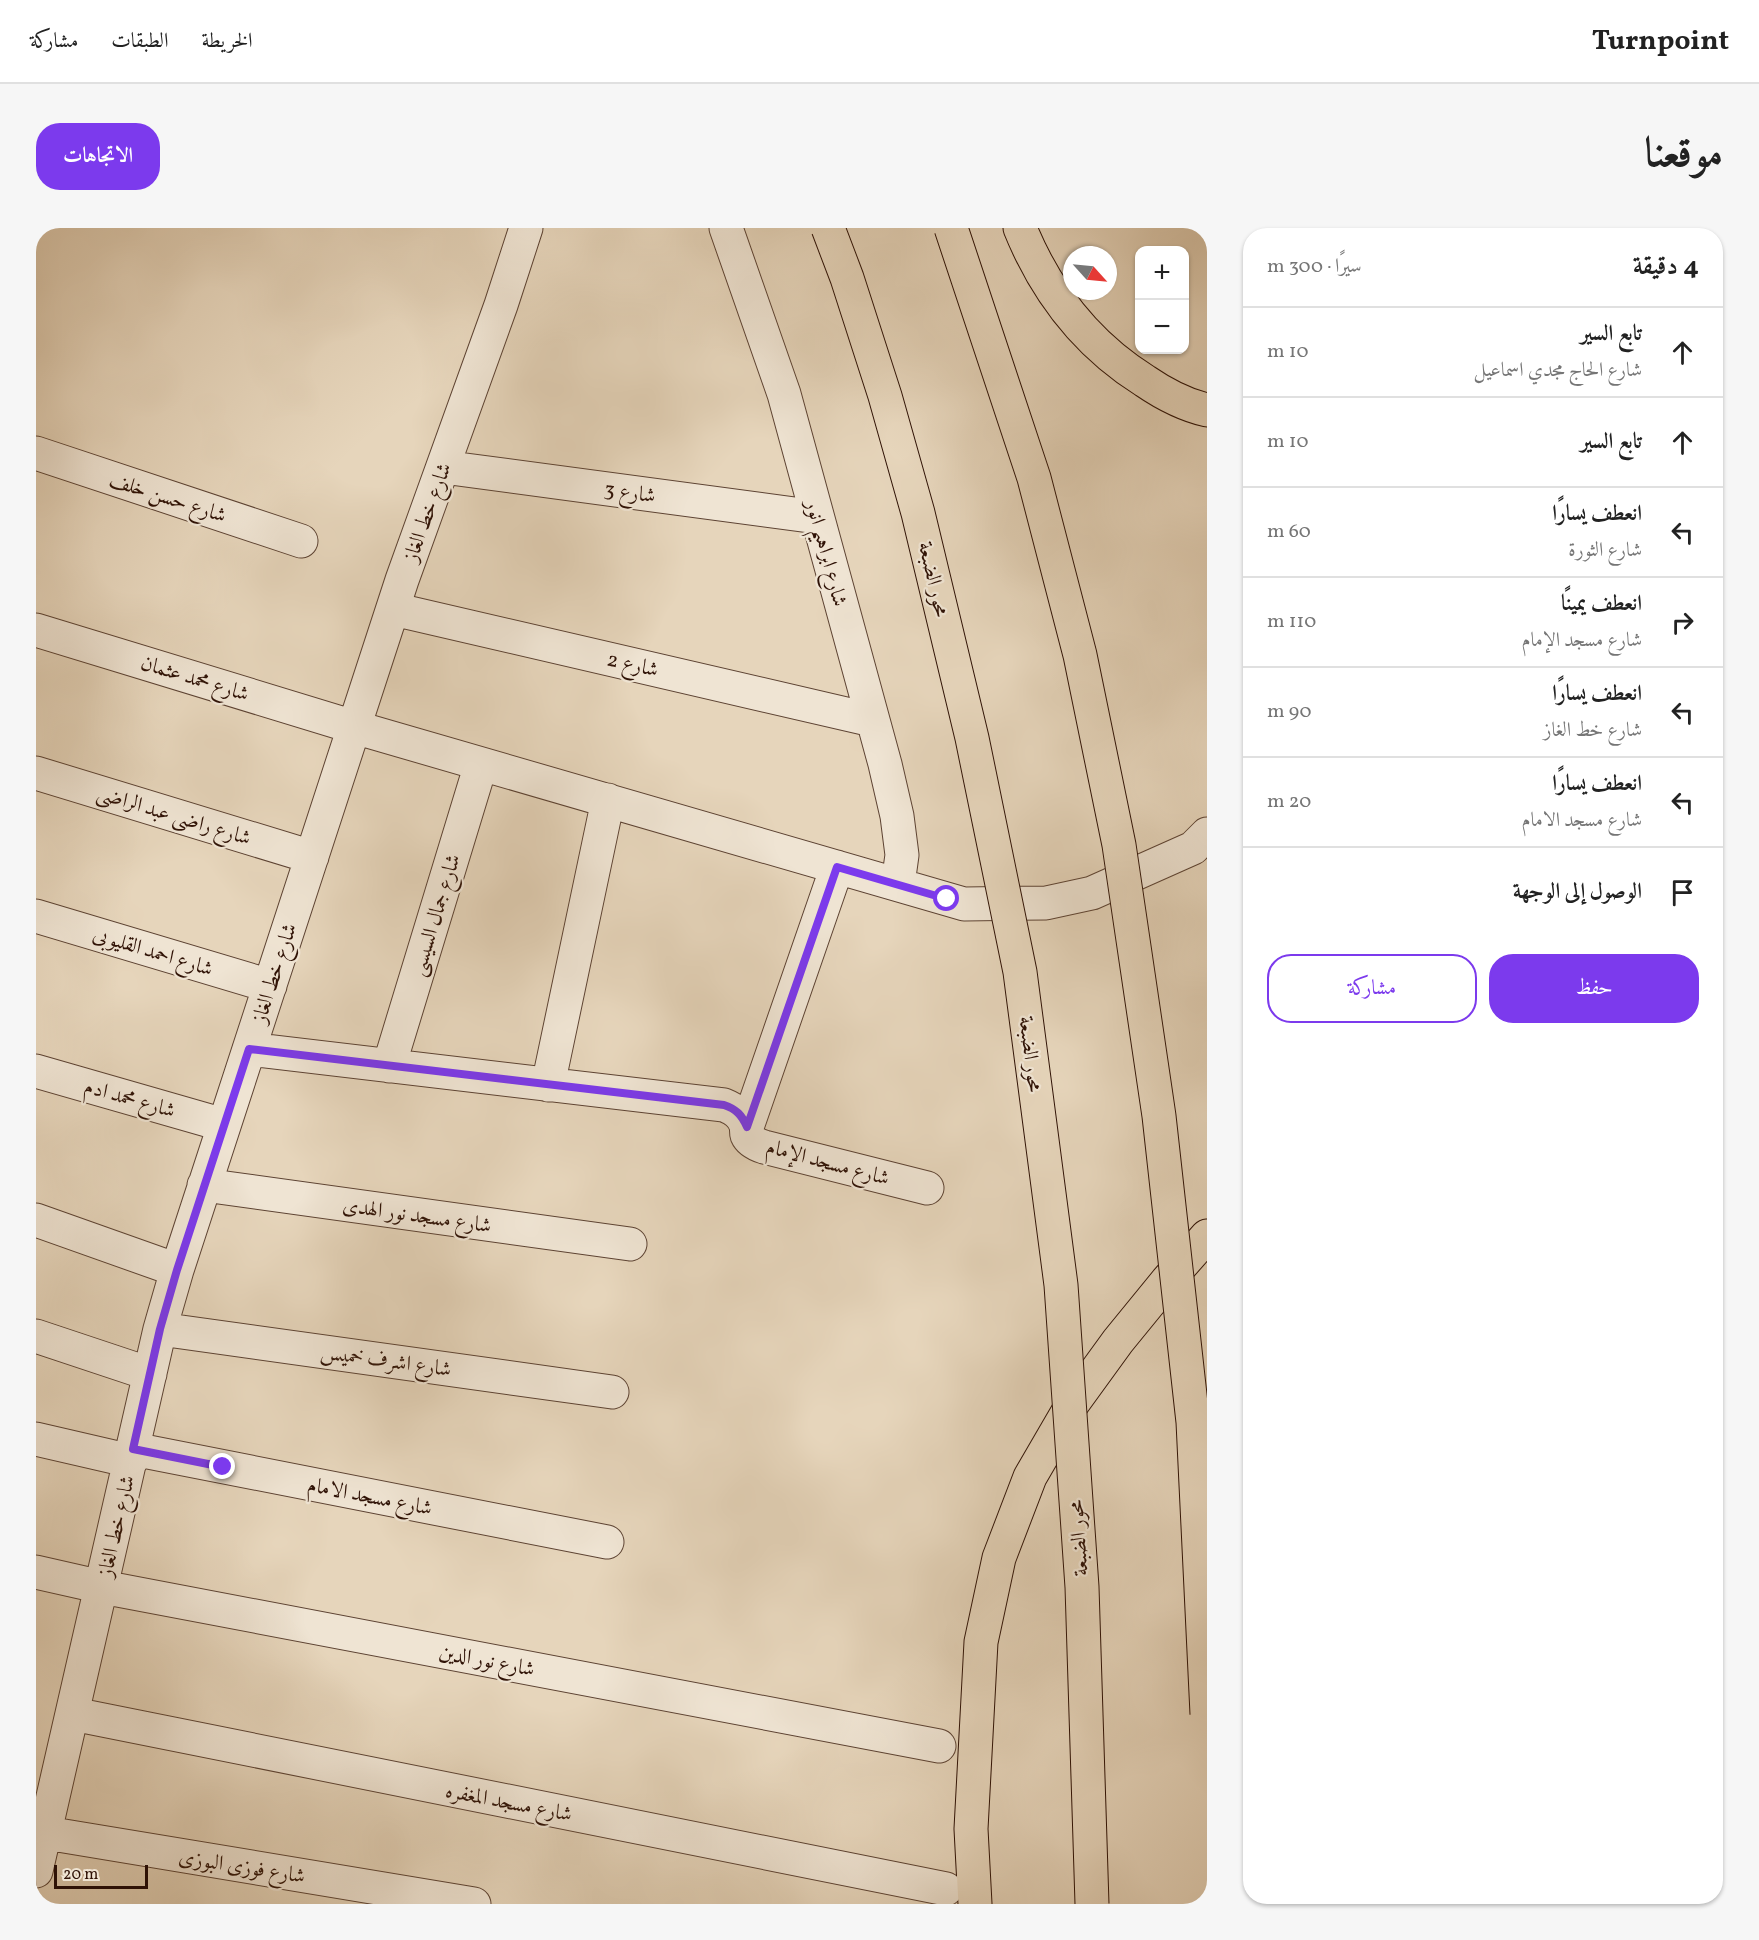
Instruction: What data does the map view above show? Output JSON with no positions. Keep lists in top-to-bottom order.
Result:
{
  "streets": {
    "highway": ["محور الضبعة"],
    "street": [
      "شارع 3",
      "شارع حسن خلف",
      "شارع خط الغاز",
      "شارع ابراهيم انور",
      "شارع 2",
      "شارع محمد عثمان",
      "شارع راضى عبد الراضى",
      "شارع جمال السيسى",
      "شارع احمد القليوبى",
      "شارع محمد ادم",
      "شارع مسجد الإمام",
      "شارع مسجد نور الهدى",
      "شارع اشرف خميس",
      "شارع مسجد الامام",
      "شارع نور الدين",
      "شارع مسجد المغفره",
      "شارع فوزى البوزى"
    ]
  },
  "crossings": [
    ["شارع 3", "شارع خط الغاز"],
    ["شارع 3", "شارع ابراهيم انور"],
    ["شارع خط الغاز", "شارع 2"],
    ["شارع خط الغاز", "شارع محمد عثمان"],
    ["شارع خط الغاز", "شارع راضى عبد الراضى"],
    ["شارع خط الغاز", "شارع احمد القليوبى"],
    ["شارع خط الغاز", "شارع محمد ادم"],
    ["شارع خط الغاز", "شارع مسجد الإمام"],
    ["شارع خط الغاز", "شارع مسجد نور الهدى"],
    ["شارع خط الغاز", "شارع اشرف خميس"],
    ["شارع خط الغاز", "شارع مسجد الامام"],
    ["شارع خط الغاز", "شارع نور الدين"],
    ["شارع خط الغاز", "شارع مسجد المغفره"],
    ["شارع خط الغاز", "شارع فوزى البوزى"],
    ["شارع ابراهيم انور", "شارع 2"],
    ["شارع ابراهيم انور", "شارع محمد عثمان"],
    ["شارع محمد عثمان", "شارع جمال السيسى"],
    ["شارع جمال السيسى", "شارع مسجد الإمام"]
  ],
  "scale_bar": "20 m",
  "north": "bottom right",
  "page": {
    "header": "Turnpoint",
    "nav": ["الخريطة", "الطبقات", "مشاركة"],
    "title": "موقعنا",
    "buttons": [
      "الاتجاهات",
      ["حفظ", "مشاركة"]
    ],
    "heading": ["4 دقيقة", "سيرًا · 300 m"],
    "map_buttons": ["+", "−"],
    "list": [
      ["تابع السير", "شارع الحاج مجدي اسماعيل", "10 m"],
      ["تابع السير", "10 m"],
      ["انعطف يسارًا", "شارع الثورة", "60 m"],
      ["انعطف يمينًا", "شارع مسجد الإمام", "110 m"],
      ["انعطف يسارًا", "شارع خط الغاز", "90 m"],
      ["انعطف يسارًا", "شارع مسجد الامام", "20 m"],
      "الوصول إلى الوجهة"
    ],
    "scale": "20 m"
  }
}
